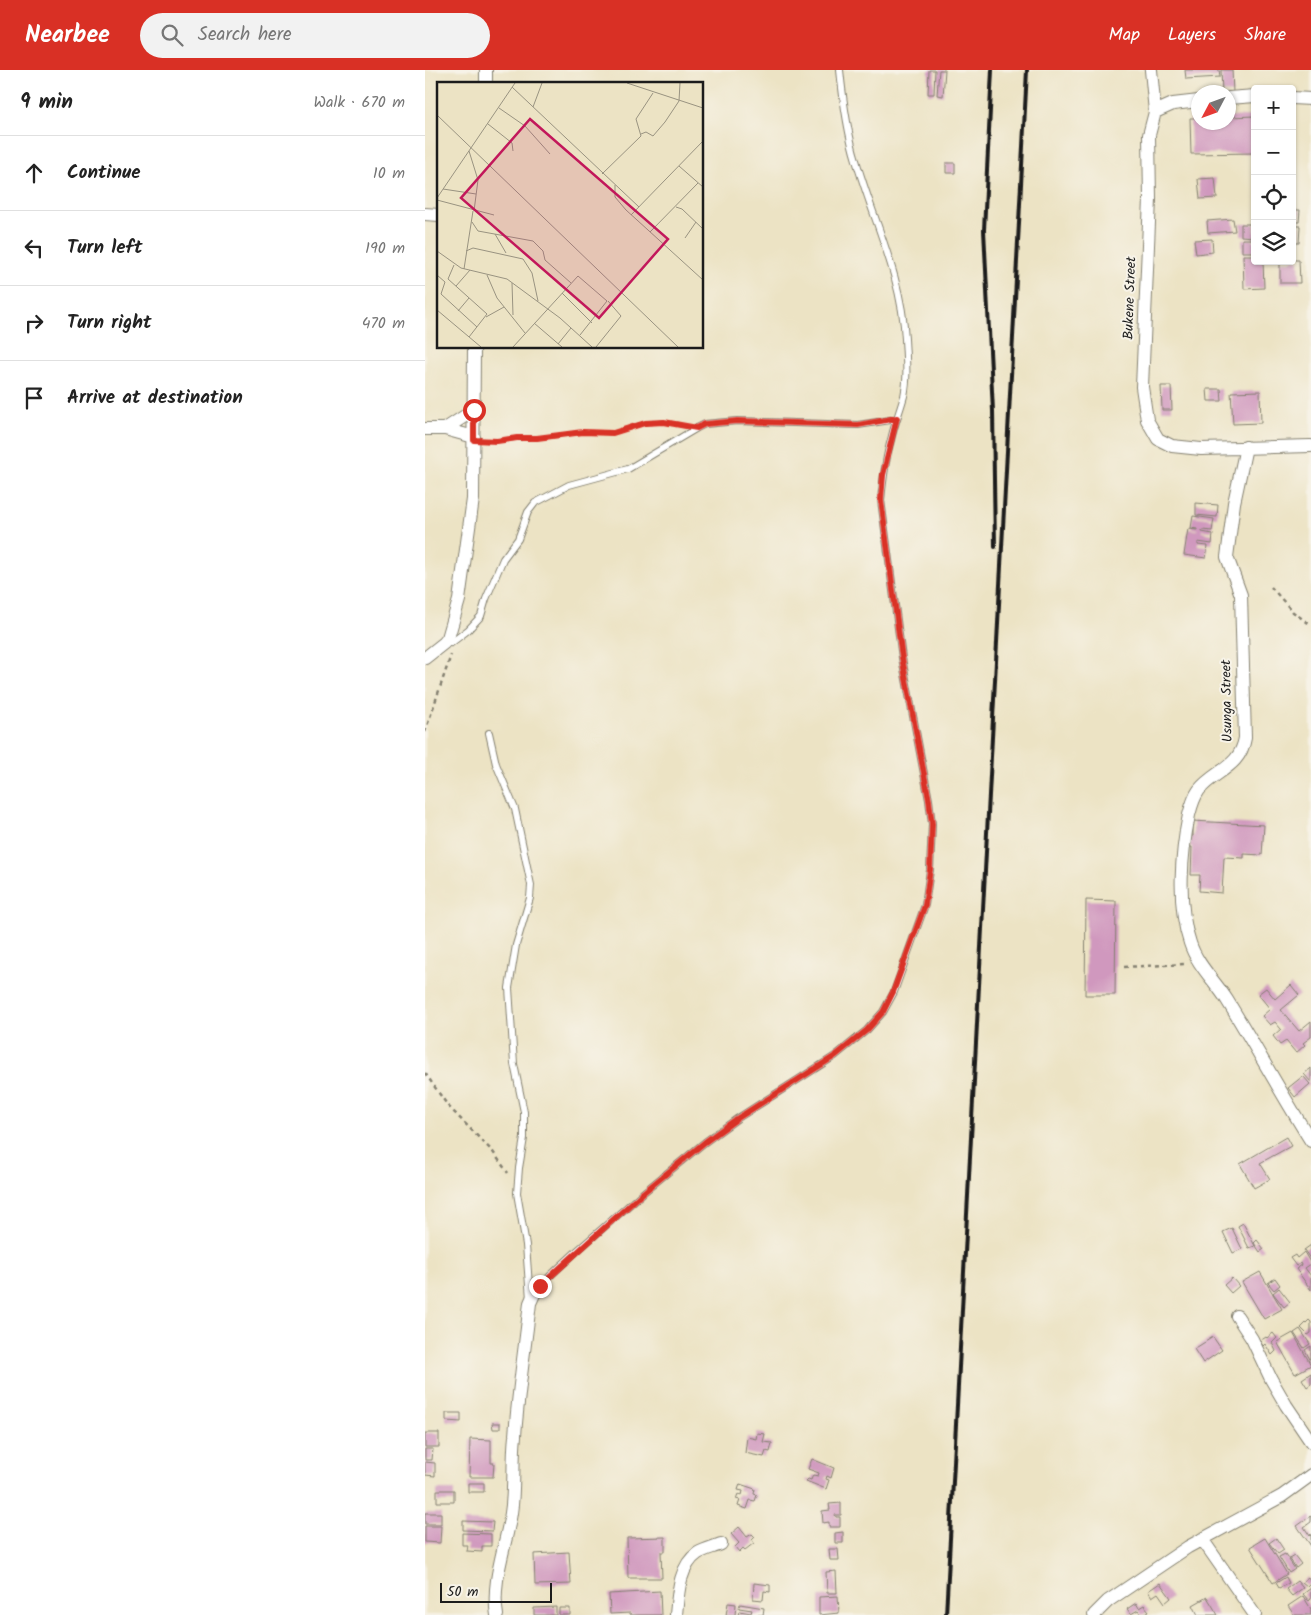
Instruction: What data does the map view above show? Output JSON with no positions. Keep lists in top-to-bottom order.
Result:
{
  "streets": {
    "street": ["Bukene Street", "Usunga Street"]
  },
  "crossings": [
    ["Bukene Street", "Usunga Street"]
  ],
  "scale_bar": "50 m",
  "north": "bottom left",
  "page": {
    "header": "Nearbee",
    "search": "Search here",
    "nav": ["Map", "Layers", "Share"],
    "heading": ["9 min", "Walk · 670 m"],
    "map_buttons": ["+", "−"],
    "list": [
      ["Continue", "10 m"],
      ["Turn left", "190 m"],
      ["Turn right", "470 m"],
      "Arrive at destination"
    ],
    "scale": "50 m"
  }
}
